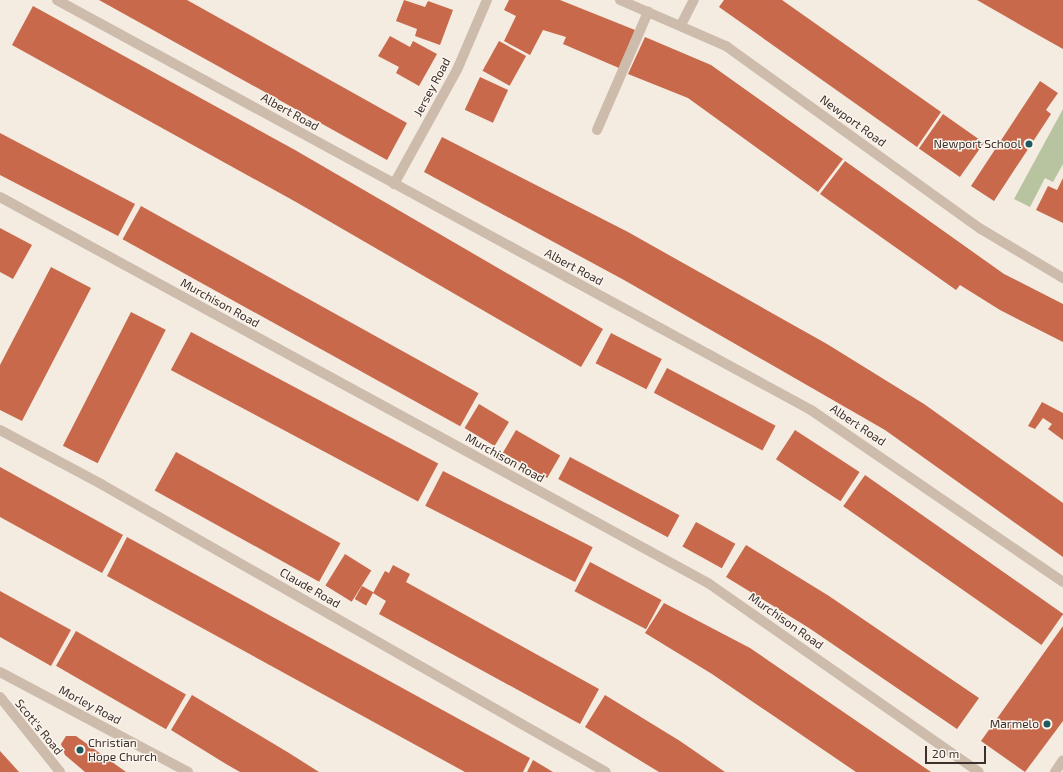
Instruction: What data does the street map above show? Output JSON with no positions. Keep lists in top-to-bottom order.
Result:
{
  "streets": {
    "street": [
      "Jersey Road",
      "Albert Road",
      "Newport Road",
      "Murchison Road",
      "Claude Road",
      "Morley Road",
      "Scott's Road"
    ]
  },
  "crossings": [
    ["Jersey Road", "Albert Road"]
  ],
  "places": ["Newport School", "Marmelo", "Christian Hope Church"],
  "scale_bar": "20 m"
}
